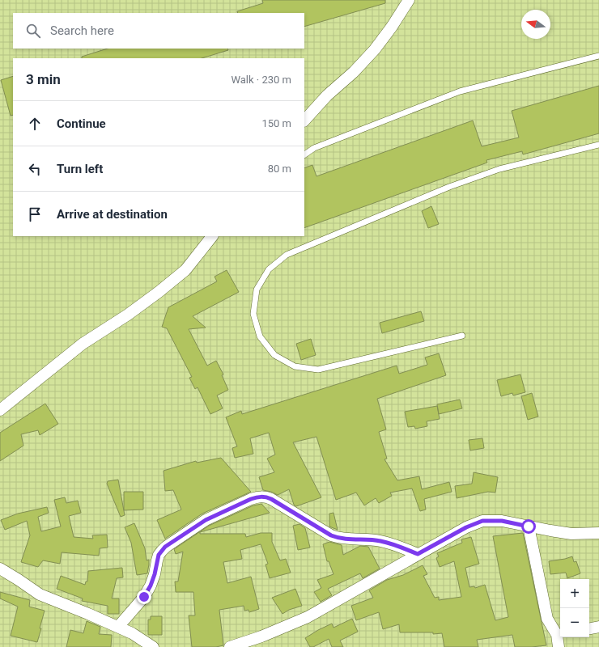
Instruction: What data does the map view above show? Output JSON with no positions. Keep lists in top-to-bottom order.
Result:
{
  "north": "left",
  "page": {
    "search": "Search here",
    "heading": ["3 min", "Walk · 230 m"],
    "list": [
      ["Continue", "150 m"],
      ["Turn left", "80 m"],
      "Arrive at destination"
    ],
    "map_buttons": ["+", "−"]
  }
}
